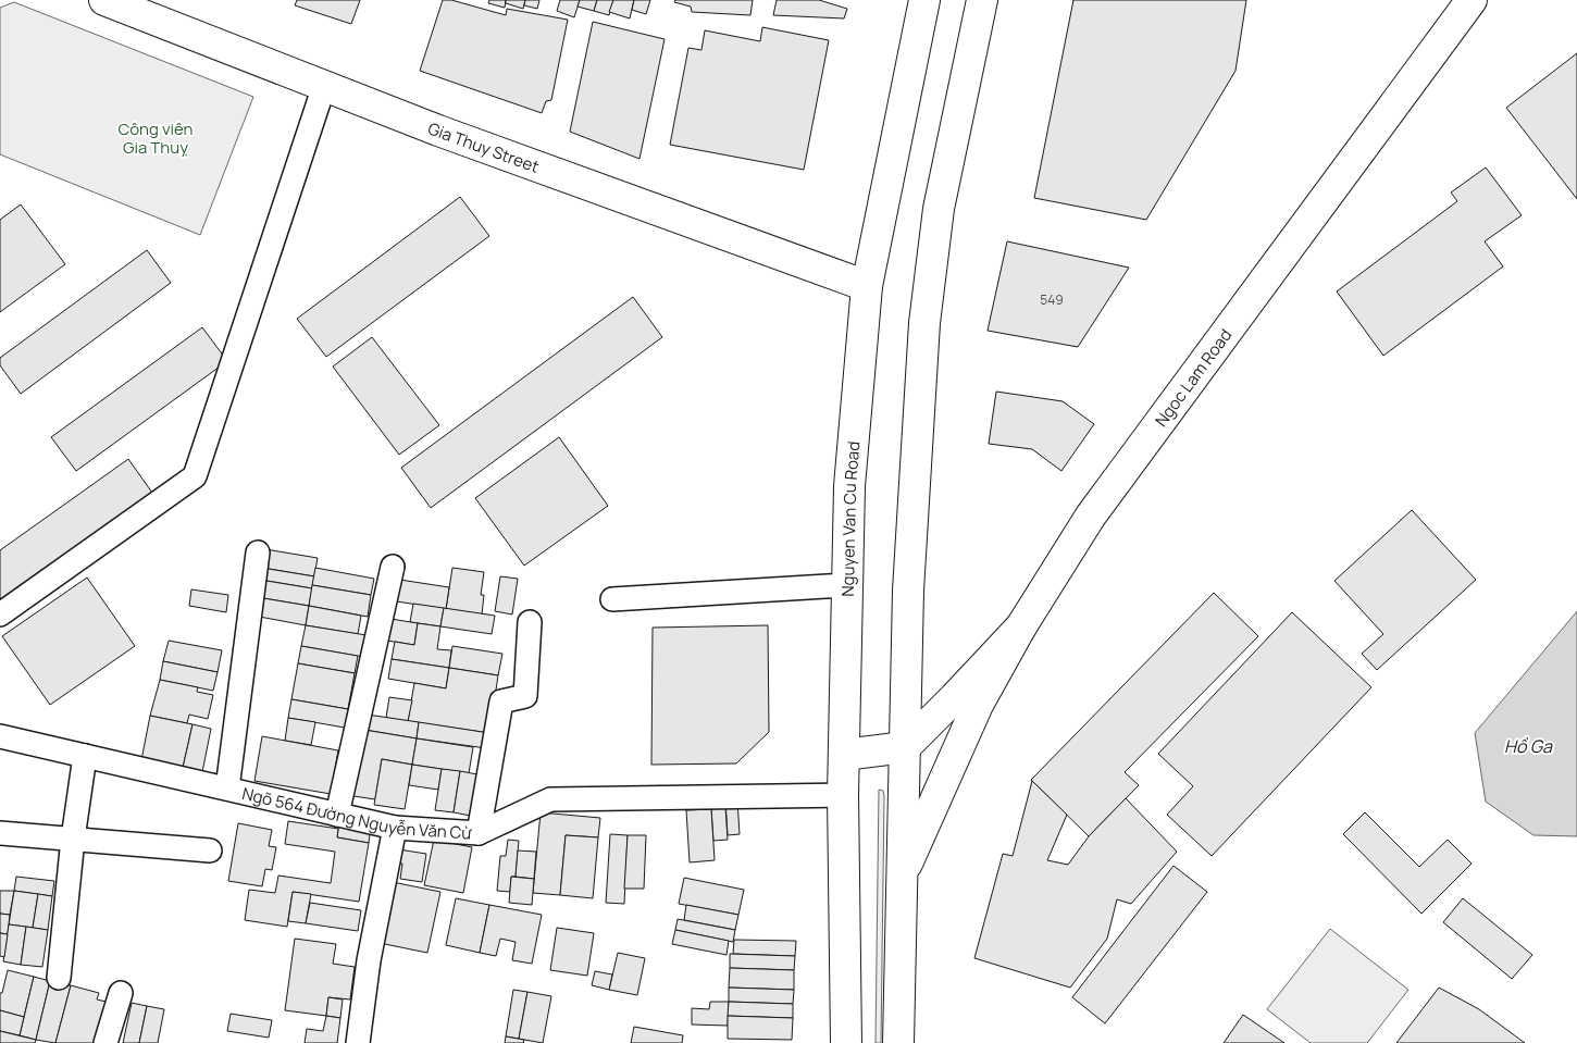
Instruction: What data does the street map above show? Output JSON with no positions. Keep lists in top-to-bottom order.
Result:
{
  "streets": {
    "main road": ["Gia Thuy Street", "Ngoc Lam Road", "Nguyen Van Cu Road"],
    "street": ["Ngõ 564 Đường Nguyễn Văn Cừ"]
  },
  "crossings": [
    ["Gia Thuy Street", "Nguyen Van Cu Road"],
    ["Nguyen Van Cu Road", "Ngõ 564 Đường Nguyễn Văn Cừ"]
  ],
  "water": ["Hồ Ga"],
  "parks": ["Công viên Gia Thuỵ"],
  "house_numbers": ["549"]
}
